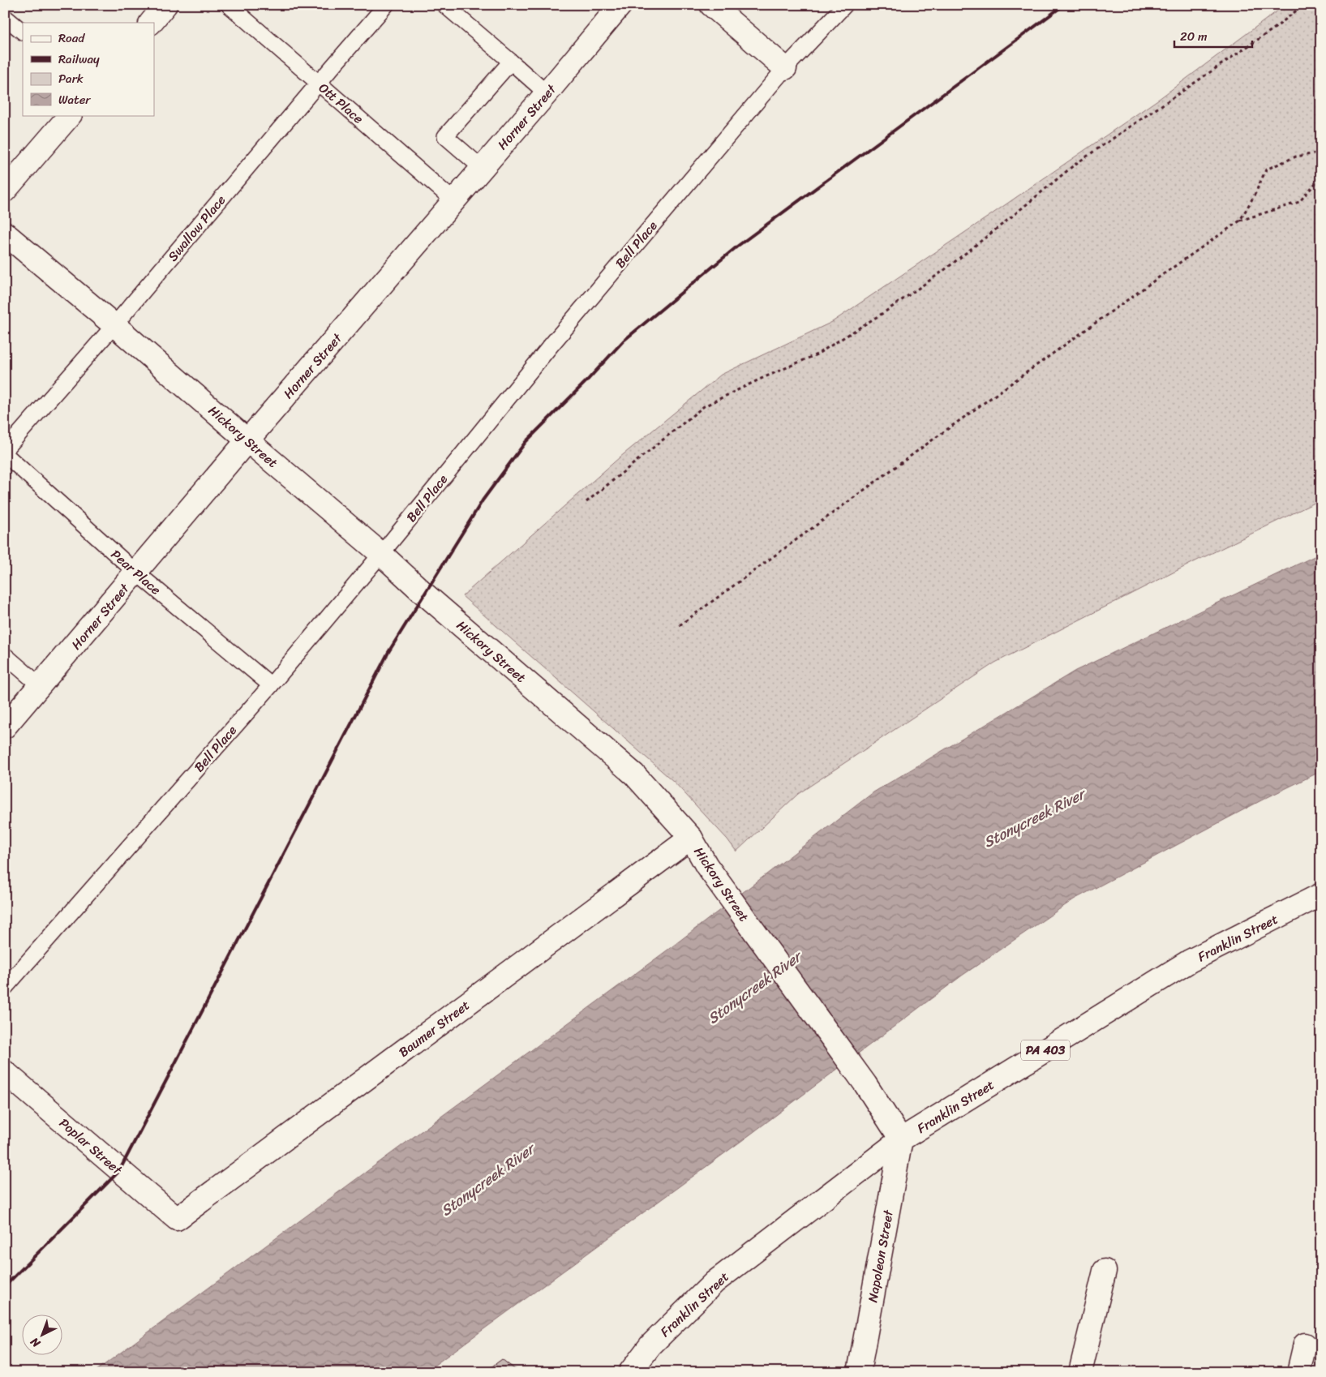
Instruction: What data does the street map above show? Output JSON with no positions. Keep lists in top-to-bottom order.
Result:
{
  "streets": {
    "main road": [
      "Horner Street",
      "Hickory Street",
      "Franklin Street",
      "Baumer Street",
      "PA 403",
      "Poplar Street",
      "Napoleon Street"
    ],
    "lane": [
      "Ott Place",
      "Swallow Place",
      "Bell Place",
      "Pear Place"
    ]
  },
  "crossings": [
    ["Ott Place", "Horner Street"],
    ["Ott Place", "Swallow Place"],
    ["Horner Street", "Hickory Street"],
    ["Horner Street", "Pear Place"],
    ["Swallow Place", "Hickory Street"],
    ["Bell Place", "Hickory Street"],
    ["Bell Place", "Pear Place"],
    ["Hickory Street", "Franklin Street"],
    ["Hickory Street", "Baumer Street"],
    ["Hickory Street", "Napoleon Street"],
    ["Franklin Street", "Napoleon Street"],
    ["Baumer Street", "Poplar Street"]
  ],
  "water": ["Stonycreek River"],
  "legend": [
    "Road",
    "Railway",
    "Park",
    "Water"
  ],
  "scale_bar": "20 m",
  "north": "bottom left"
}
